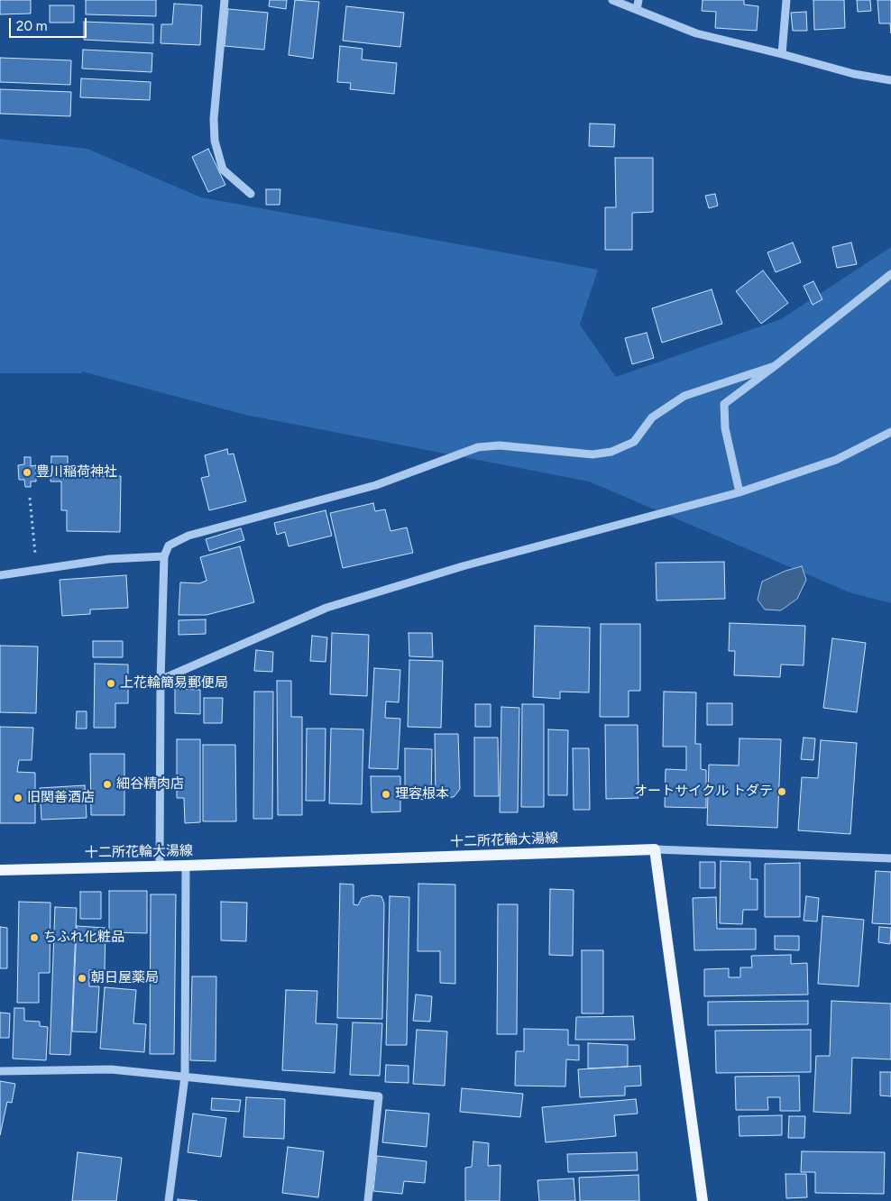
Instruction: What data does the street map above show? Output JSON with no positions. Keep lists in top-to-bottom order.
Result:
{
  "streets": {
    "main road": ["十二所花輪大湯線"]
  },
  "places": [
    "豊川稲荷神社",
    "上花輪簡易郵便局",
    "細谷精肉店",
    "オートサイクル トダテ",
    "理容根本",
    "旧関善酒店",
    "ちふれ化粧品",
    "朝日屋薬局"
  ],
  "scale_bar": "20 m"
}
